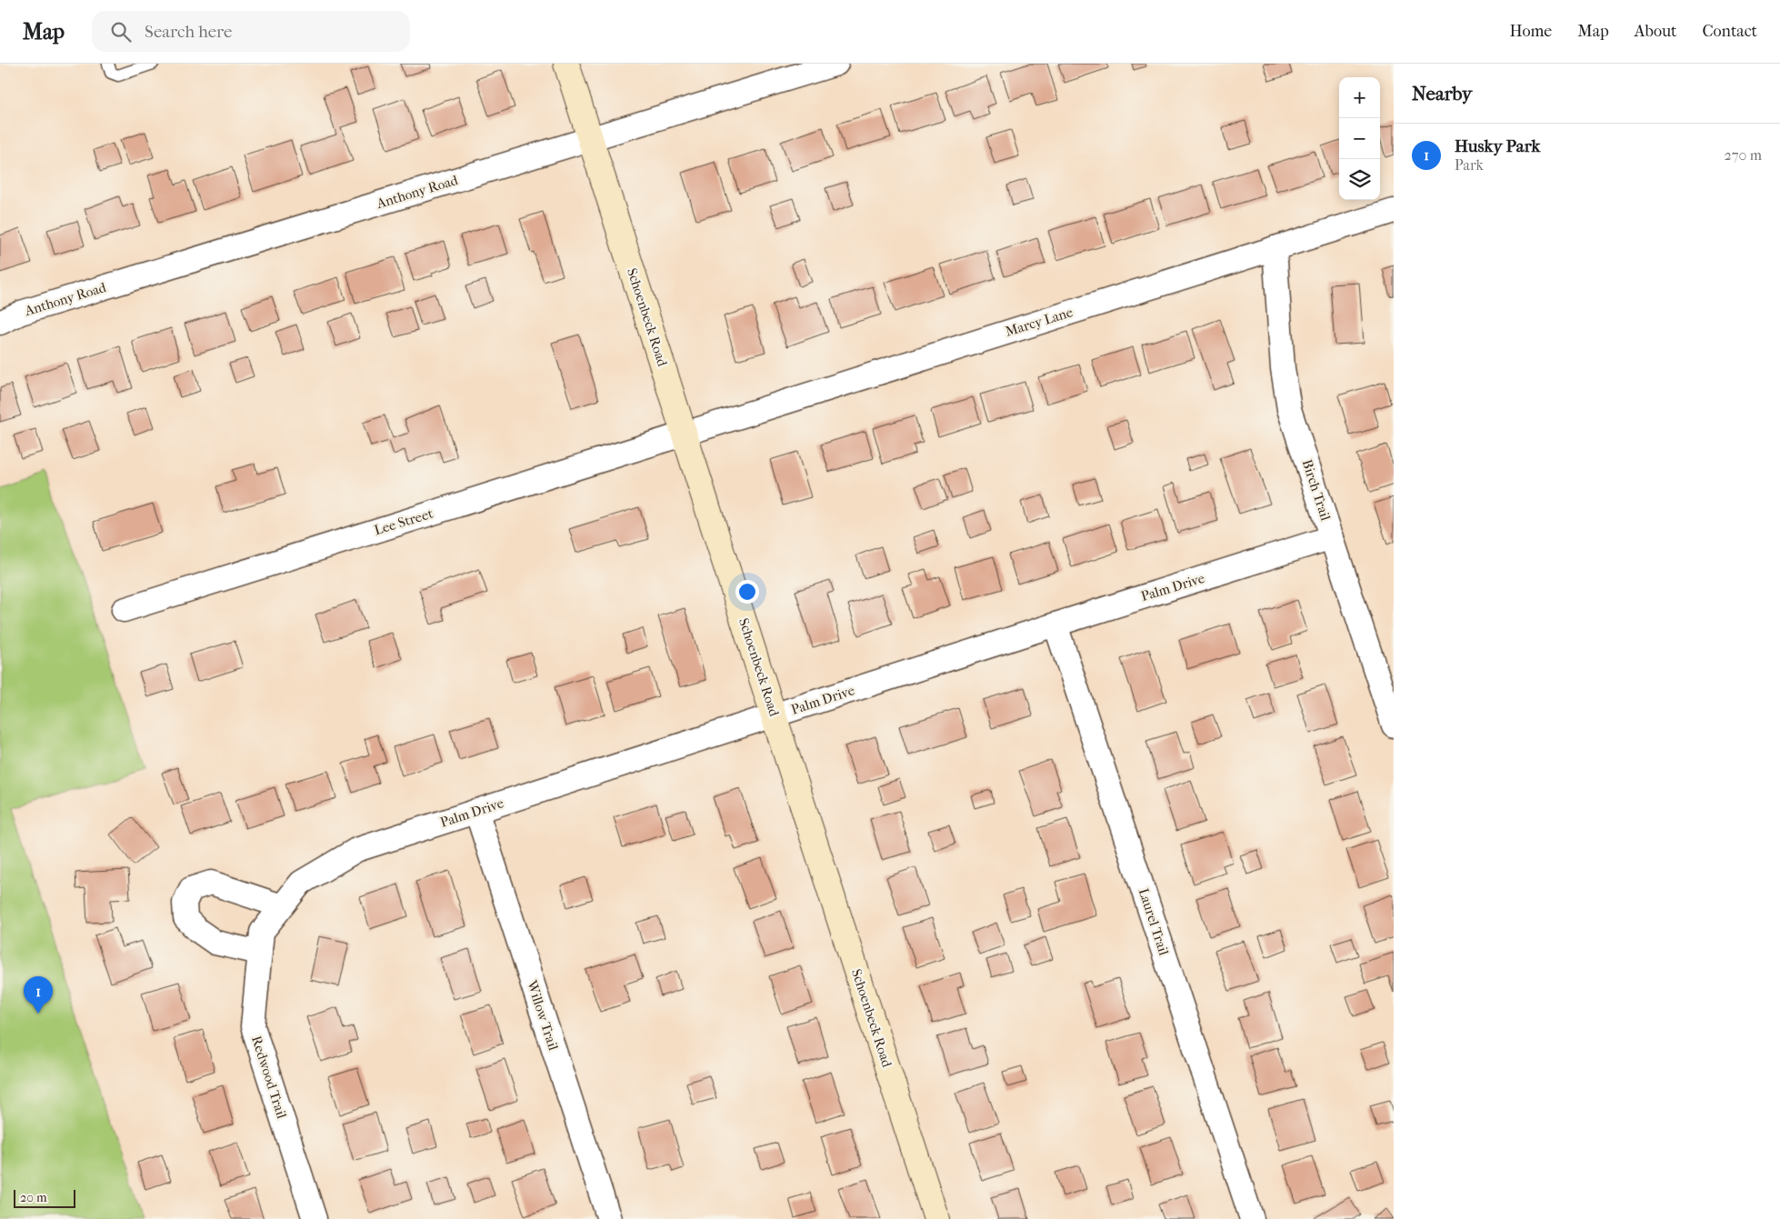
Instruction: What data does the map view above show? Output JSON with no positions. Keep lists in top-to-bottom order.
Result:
{
  "streets": {
    "main road": ["Schoenbeck Road"],
    "street": [
      "Anthony Road",
      "Marcy Lane",
      "Birch Trail",
      "Lee Street",
      "Palm Drive",
      "Laurel Trail",
      "Willow Trail",
      "Redwood Trail"
    ]
  },
  "crossings": [
    ["Anthony Road", "Schoenbeck Road"],
    ["Schoenbeck Road", "Marcy Lane"],
    ["Schoenbeck Road", "Lee Street"],
    ["Schoenbeck Road", "Palm Drive"],
    ["Marcy Lane", "Birch Trail"],
    ["Marcy Lane", "Lee Street"],
    ["Birch Trail", "Palm Drive"],
    ["Palm Drive", "Laurel Trail"],
    ["Palm Drive", "Willow Trail"],
    ["Palm Drive", "Redwood Trail"]
  ],
  "scale_bar": "20 m",
  "page": {
    "header": "Map",
    "search": "Search here",
    "nav": [
      "Home",
      "Map",
      "About",
      "Contact"
    ],
    "heading": "Nearby",
    "map_buttons": ["+", "−"],
    "list": [
      {
        "mark": "1",
        "name": "Husky Park",
        "note": "Park",
        "value": "270 m"
      }
    ],
    "pins": "1",
    "scale": "20 m"
  }
}
